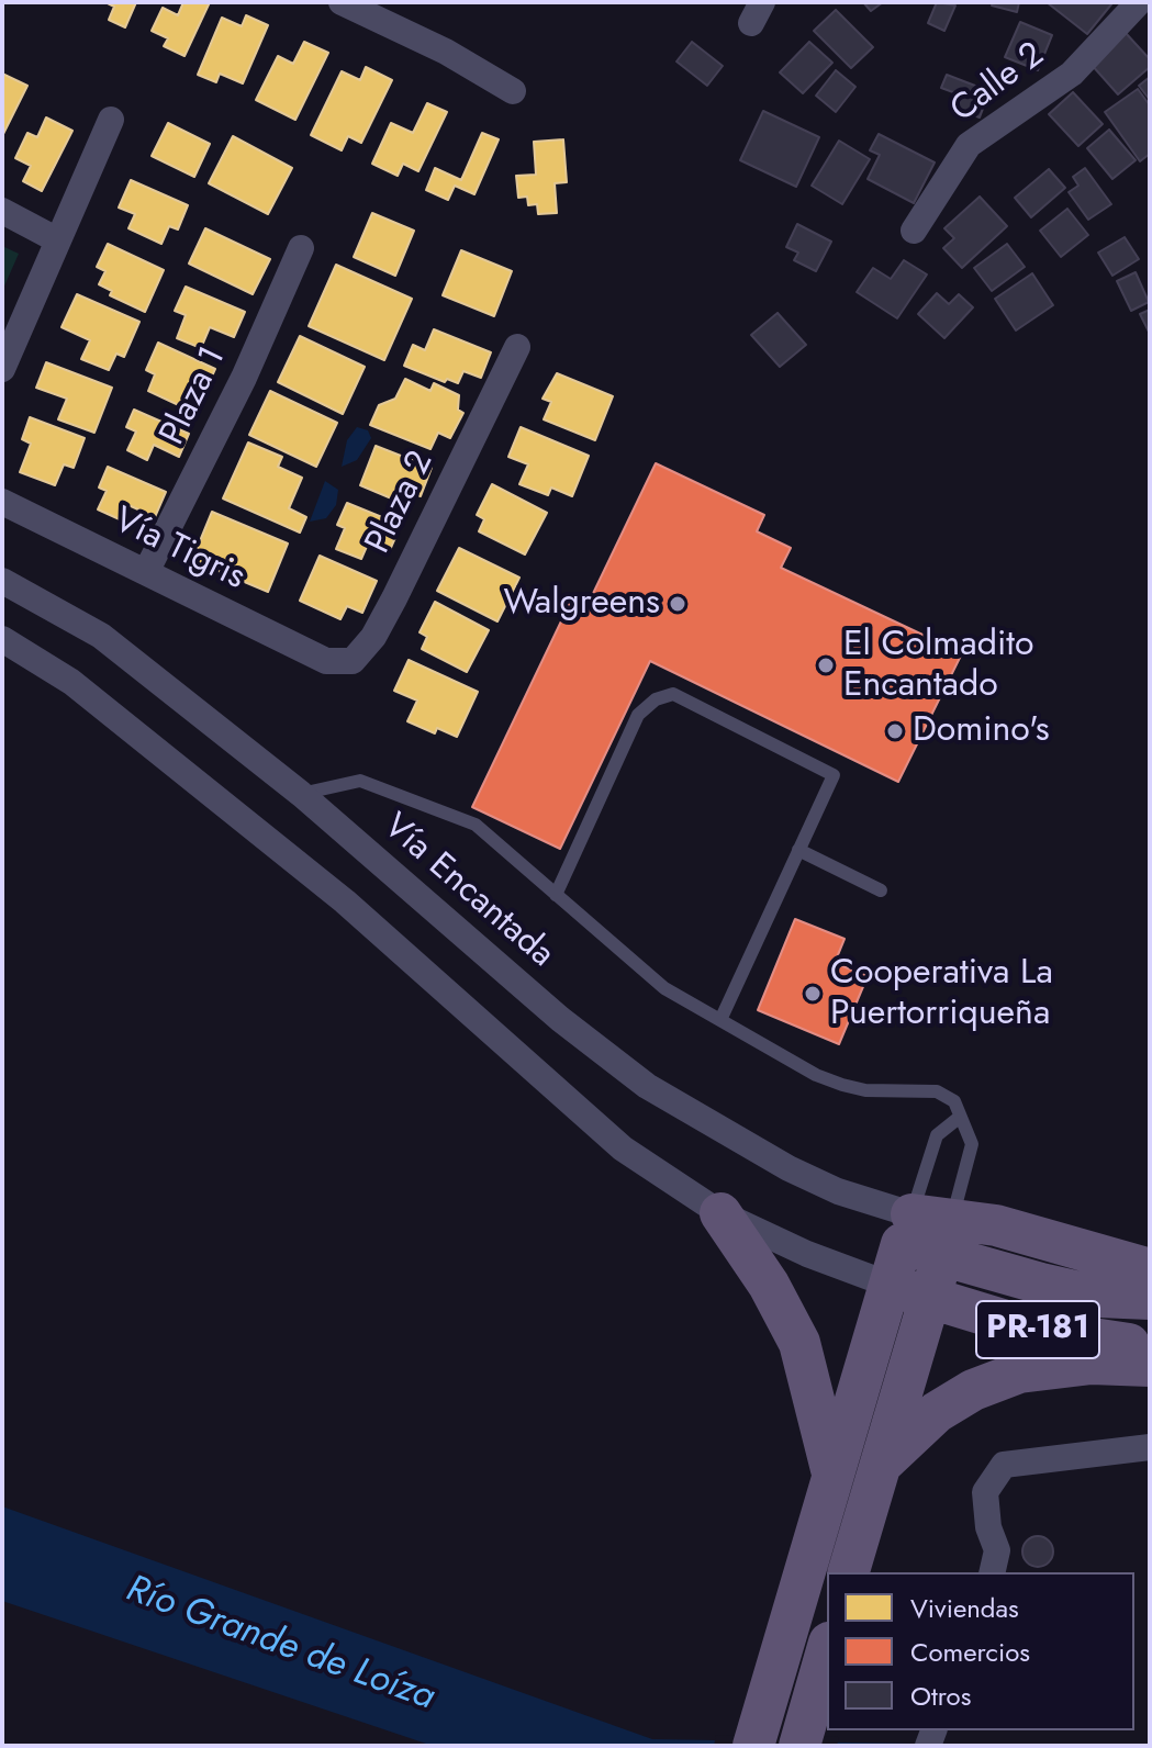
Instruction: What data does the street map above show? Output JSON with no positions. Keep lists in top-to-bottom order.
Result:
{
  "streets": {
    "main road": ["PR-181"],
    "street": [
      "Calle 2",
      "Plaza 1",
      "Plaza 2",
      "Vía Tigris",
      "Vía Encantada"
    ]
  },
  "crossings": [
    ["Plaza 1", "Vía Tigris"],
    ["Plaza 2", "Vía Tigris"],
    ["Vía Encantada", "PR-181"]
  ],
  "water": ["Río Grande de Loíza"],
  "places": [
    "Walgreens",
    "El Colmadito Encantado",
    "Domino's",
    "Cooperativa La Puertorriqueña"
  ],
  "legend": ["Viviendas", "Comercios", "Otros"]
}
